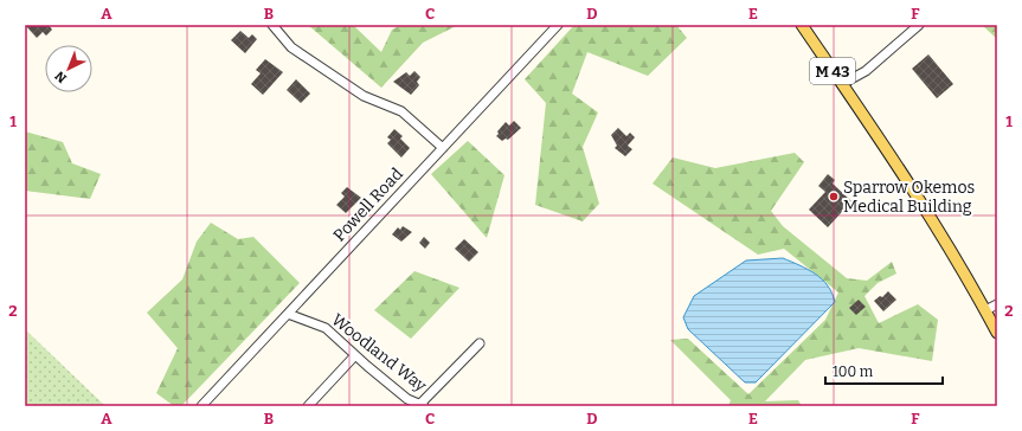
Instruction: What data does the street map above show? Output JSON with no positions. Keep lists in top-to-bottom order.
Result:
{
  "streets": {
    "main road": ["M 43"],
    "street": ["Powell Road", "Woodland Way"]
  },
  "crossings": [
    ["Powell Road", "Woodland Way"]
  ],
  "places": ["Sparrow Okemos Medical Building"],
  "scale_bar": "100 m",
  "north": "bottom left",
  "grid": {
    "columns": [
      "A",
      "B",
      "C",
      "D",
      "E",
      "F"
    ],
    "rows": ["1", "2"]
  }
}
